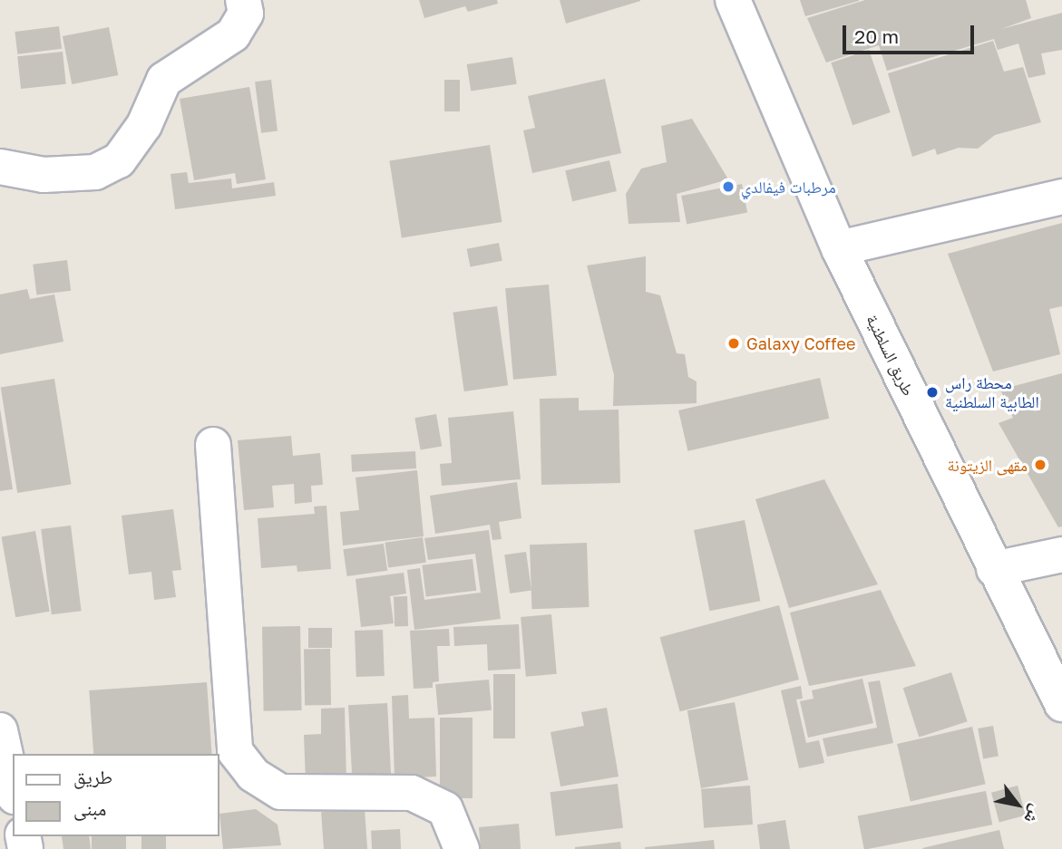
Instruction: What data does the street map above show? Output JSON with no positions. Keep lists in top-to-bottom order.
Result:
{
  "streets": {
    "street": ["طريق السلطنية"]
  },
  "places": [
    "مرطبات فيفالدي",
    "Galaxy Coffee",
    "محطة راس الطابية السلطنية",
    "مقهى الزيتونة"
  ],
  "legend": ["طريق", "مبنى"],
  "scale_bar": "20 m",
  "north": "bottom right"
}
